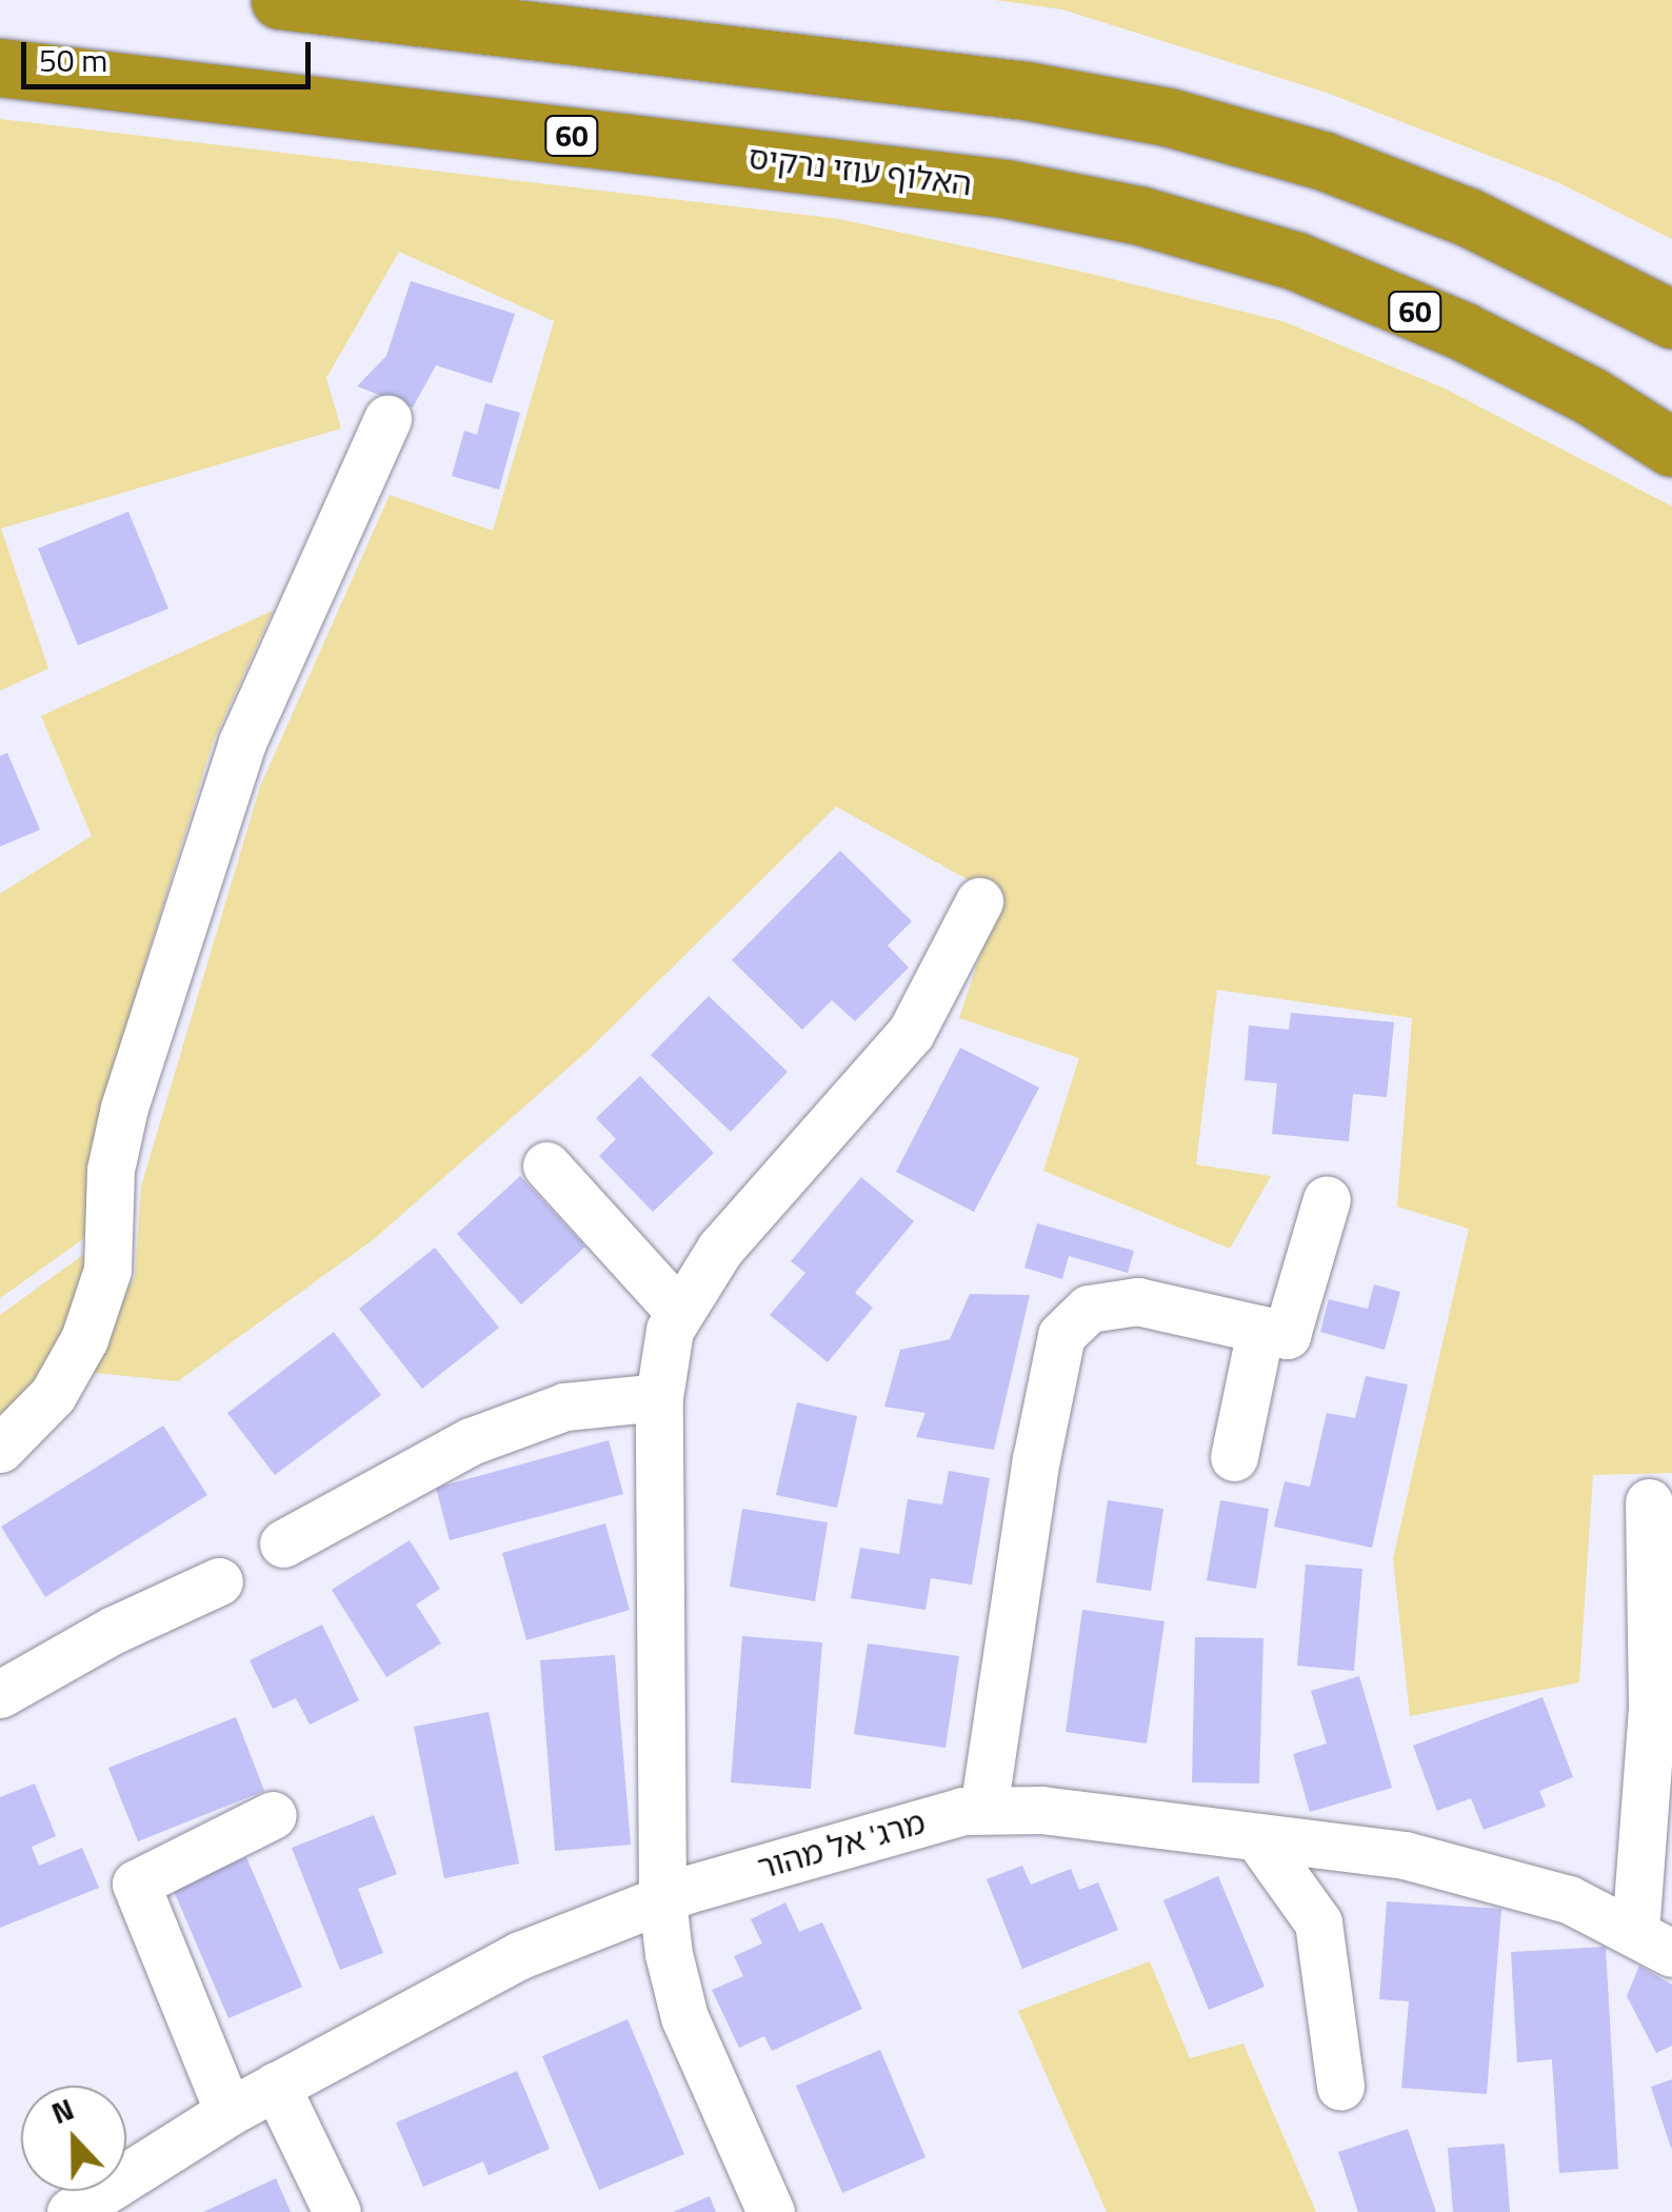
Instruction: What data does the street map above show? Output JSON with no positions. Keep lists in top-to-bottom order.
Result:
{
  "streets": {
    "highway": ["60", "האלוף עוזי נרקיס"],
    "street": ["מרג' אל מהור"]
  },
  "scale_bar": "50 m",
  "north": "top"
}
